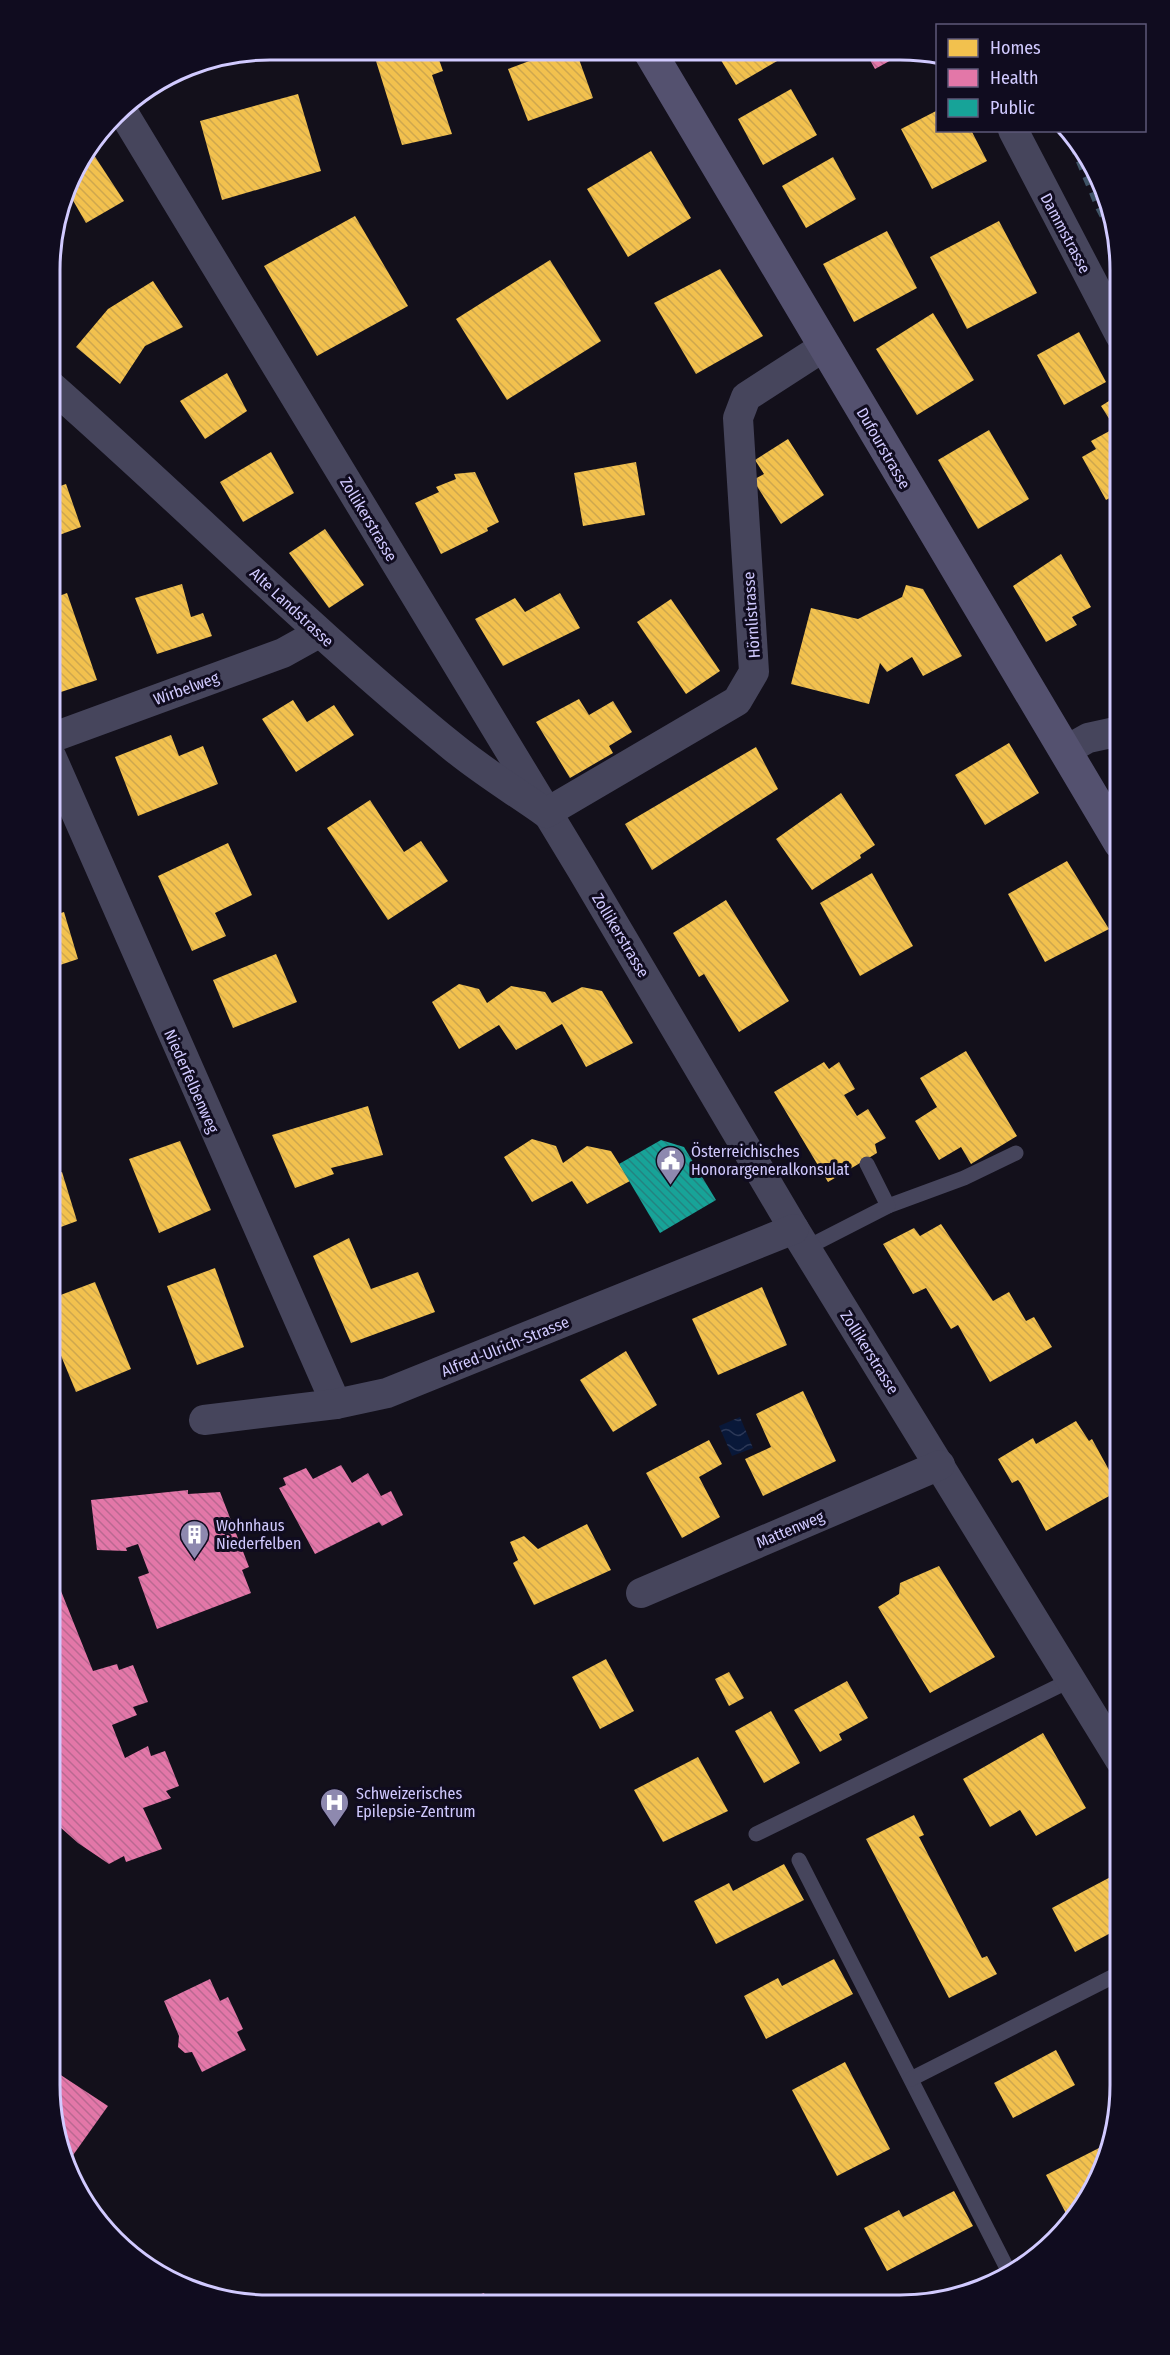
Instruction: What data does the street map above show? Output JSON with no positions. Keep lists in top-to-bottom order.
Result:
{
  "streets": {
    "main road": ["Dufourstrasse"],
    "street": [
      "Dammstrasse",
      "Zollikerstrasse",
      "Alte Landstrasse",
      "Hörnlistrasse",
      "Wirbelweg",
      "Niederfelbenweg",
      "Alfred-Ulrich-Strasse",
      "Mattenweg"
    ]
  },
  "crossings": [
    ["Dufourstrasse", "Hörnlistrasse"],
    ["Zollikerstrasse", "Alte Landstrasse"],
    ["Zollikerstrasse", "Hörnlistrasse"],
    ["Zollikerstrasse", "Alfred-Ulrich-Strasse"],
    ["Zollikerstrasse", "Mattenweg"],
    ["Alte Landstrasse", "Hörnlistrasse"],
    ["Alte Landstrasse", "Wirbelweg"],
    ["Niederfelbenweg", "Alfred-Ulrich-Strasse"]
  ],
  "places": {
    "public building": ["Österreichisches Honorargeneralkonsulat"],
    "building": ["Wohnhaus Niederfelben"],
    "hospital": ["Schweizerisches Epilepsie-Zentrum"]
  },
  "legend": ["Homes", "Health", "Public"]
}
